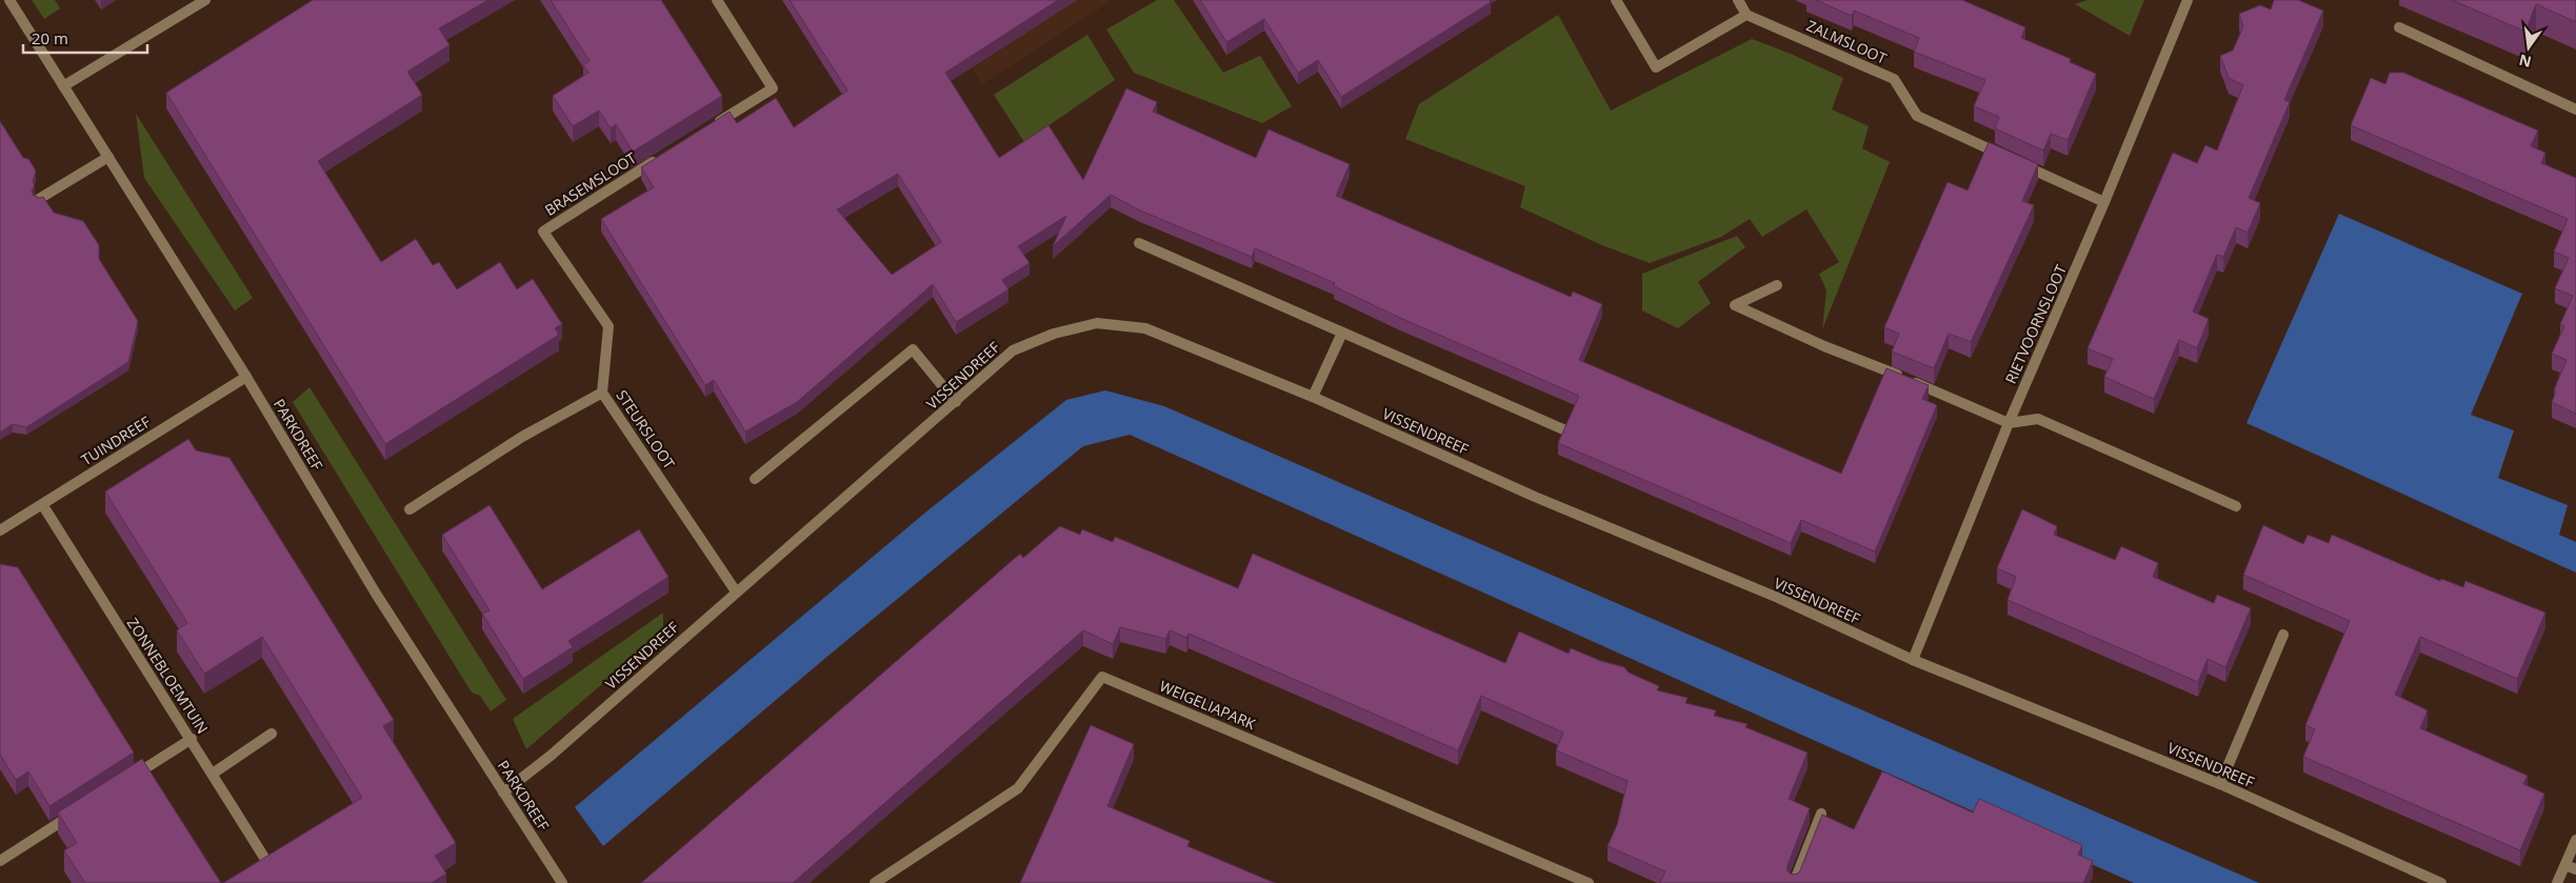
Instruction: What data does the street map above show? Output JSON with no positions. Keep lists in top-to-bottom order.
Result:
{
  "streets": {
    "street": [
      "ZALMSLOOT",
      "BRASEMSLOOT",
      "RIETVOORNSLOOT",
      "VISSENDREEF",
      "STEURSLOOT",
      "PARKDREEF",
      "TUINDREEF",
      "ZONNEBLOEMTUIN",
      "WEIGELIAPARK"
    ]
  },
  "crossings": [
    ["ZALMSLOOT", "RIETVOORNSLOOT"],
    ["BRASEMSLOOT", "STEURSLOOT"],
    ["RIETVOORNSLOOT", "VISSENDREEF"],
    ["VISSENDREEF", "STEURSLOOT"],
    ["VISSENDREEF", "PARKDREEF"],
    ["PARKDREEF", "TUINDREEF"],
    ["TUINDREEF", "ZONNEBLOEMTUIN"]
  ],
  "scale_bar": "20 m",
  "north": "bottom"
}
